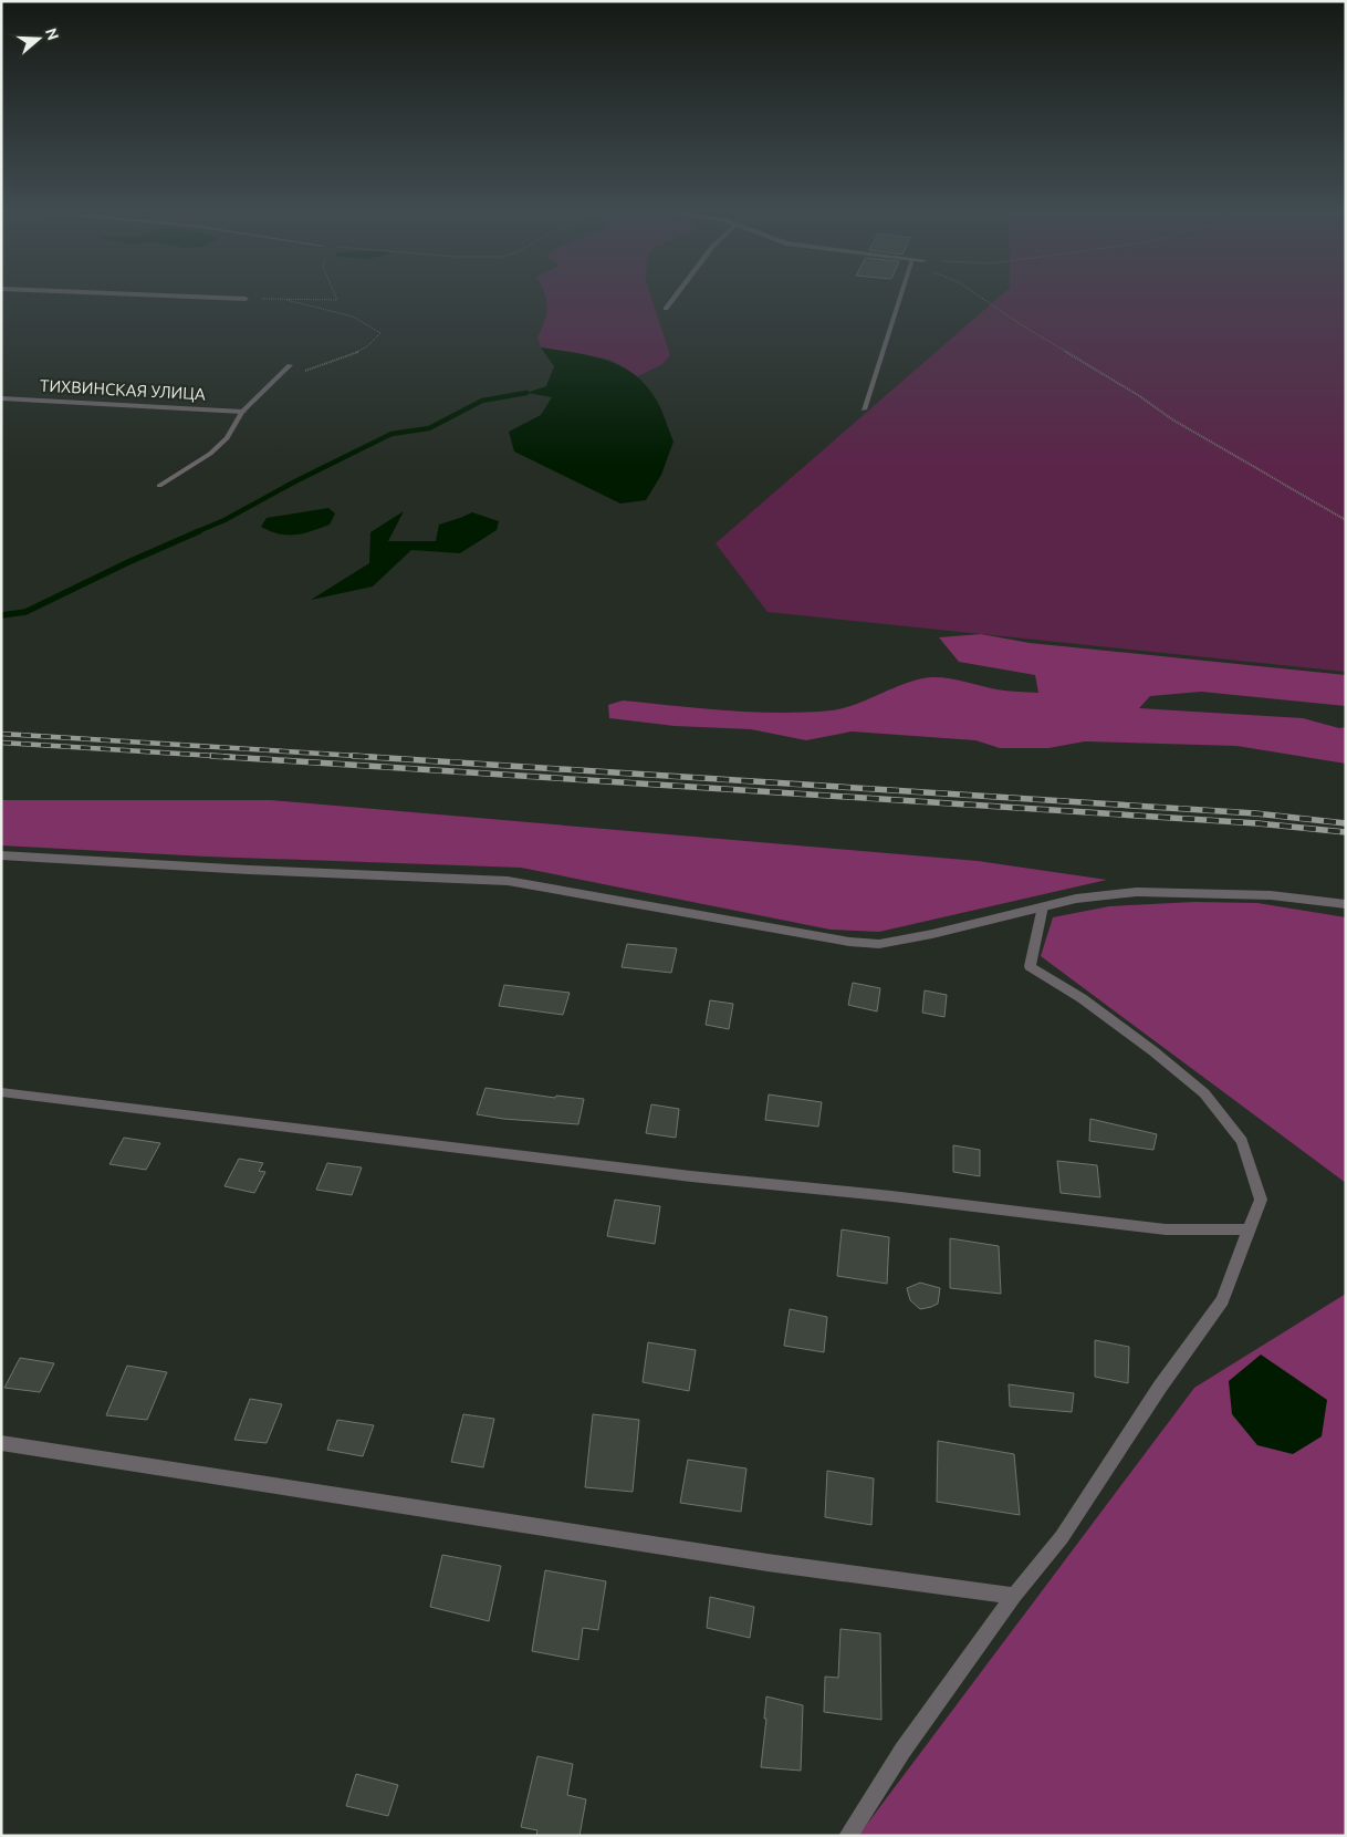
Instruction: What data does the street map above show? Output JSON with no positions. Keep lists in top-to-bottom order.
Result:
{
  "streets": {
    "street": ["ТИХВИНСКАЯ УЛИЦА"]
  },
  "north": "right"
}
